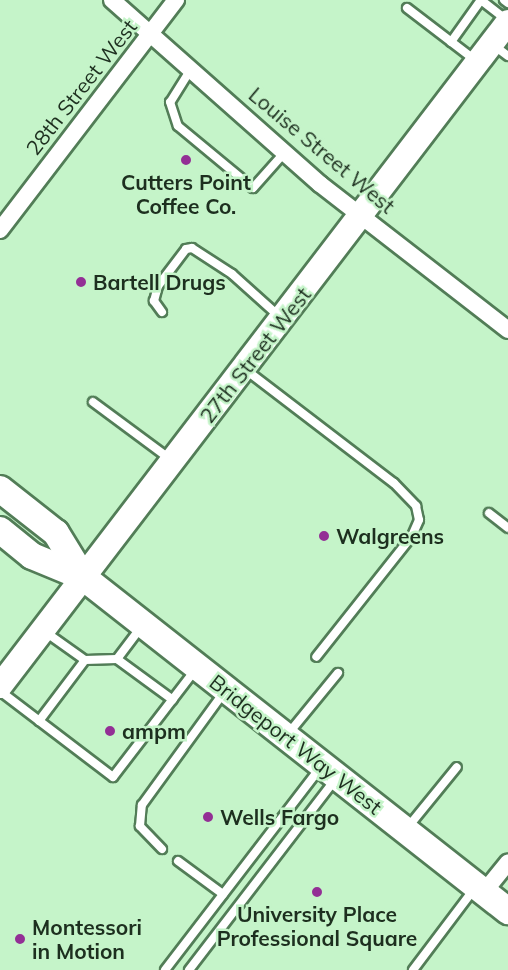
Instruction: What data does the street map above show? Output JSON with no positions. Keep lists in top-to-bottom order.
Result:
{
  "streets": {
    "main road": ["Bridgeport Way West"],
    "street": ["28th Street West", "Louise Street West", "27th Street West"]
  },
  "crossings": [
    ["28th Street West", "Louise Street West"],
    ["Louise Street West", "27th Street West"],
    ["27th Street West", "Bridgeport Way West"]
  ],
  "places": [
    "Cutters Point Coffee Co.",
    "Bartell Drugs",
    "Walgreens",
    "ampm",
    "Wells Fargo",
    "University Place Professional Square",
    "Montessori in Motion"
  ]
}
